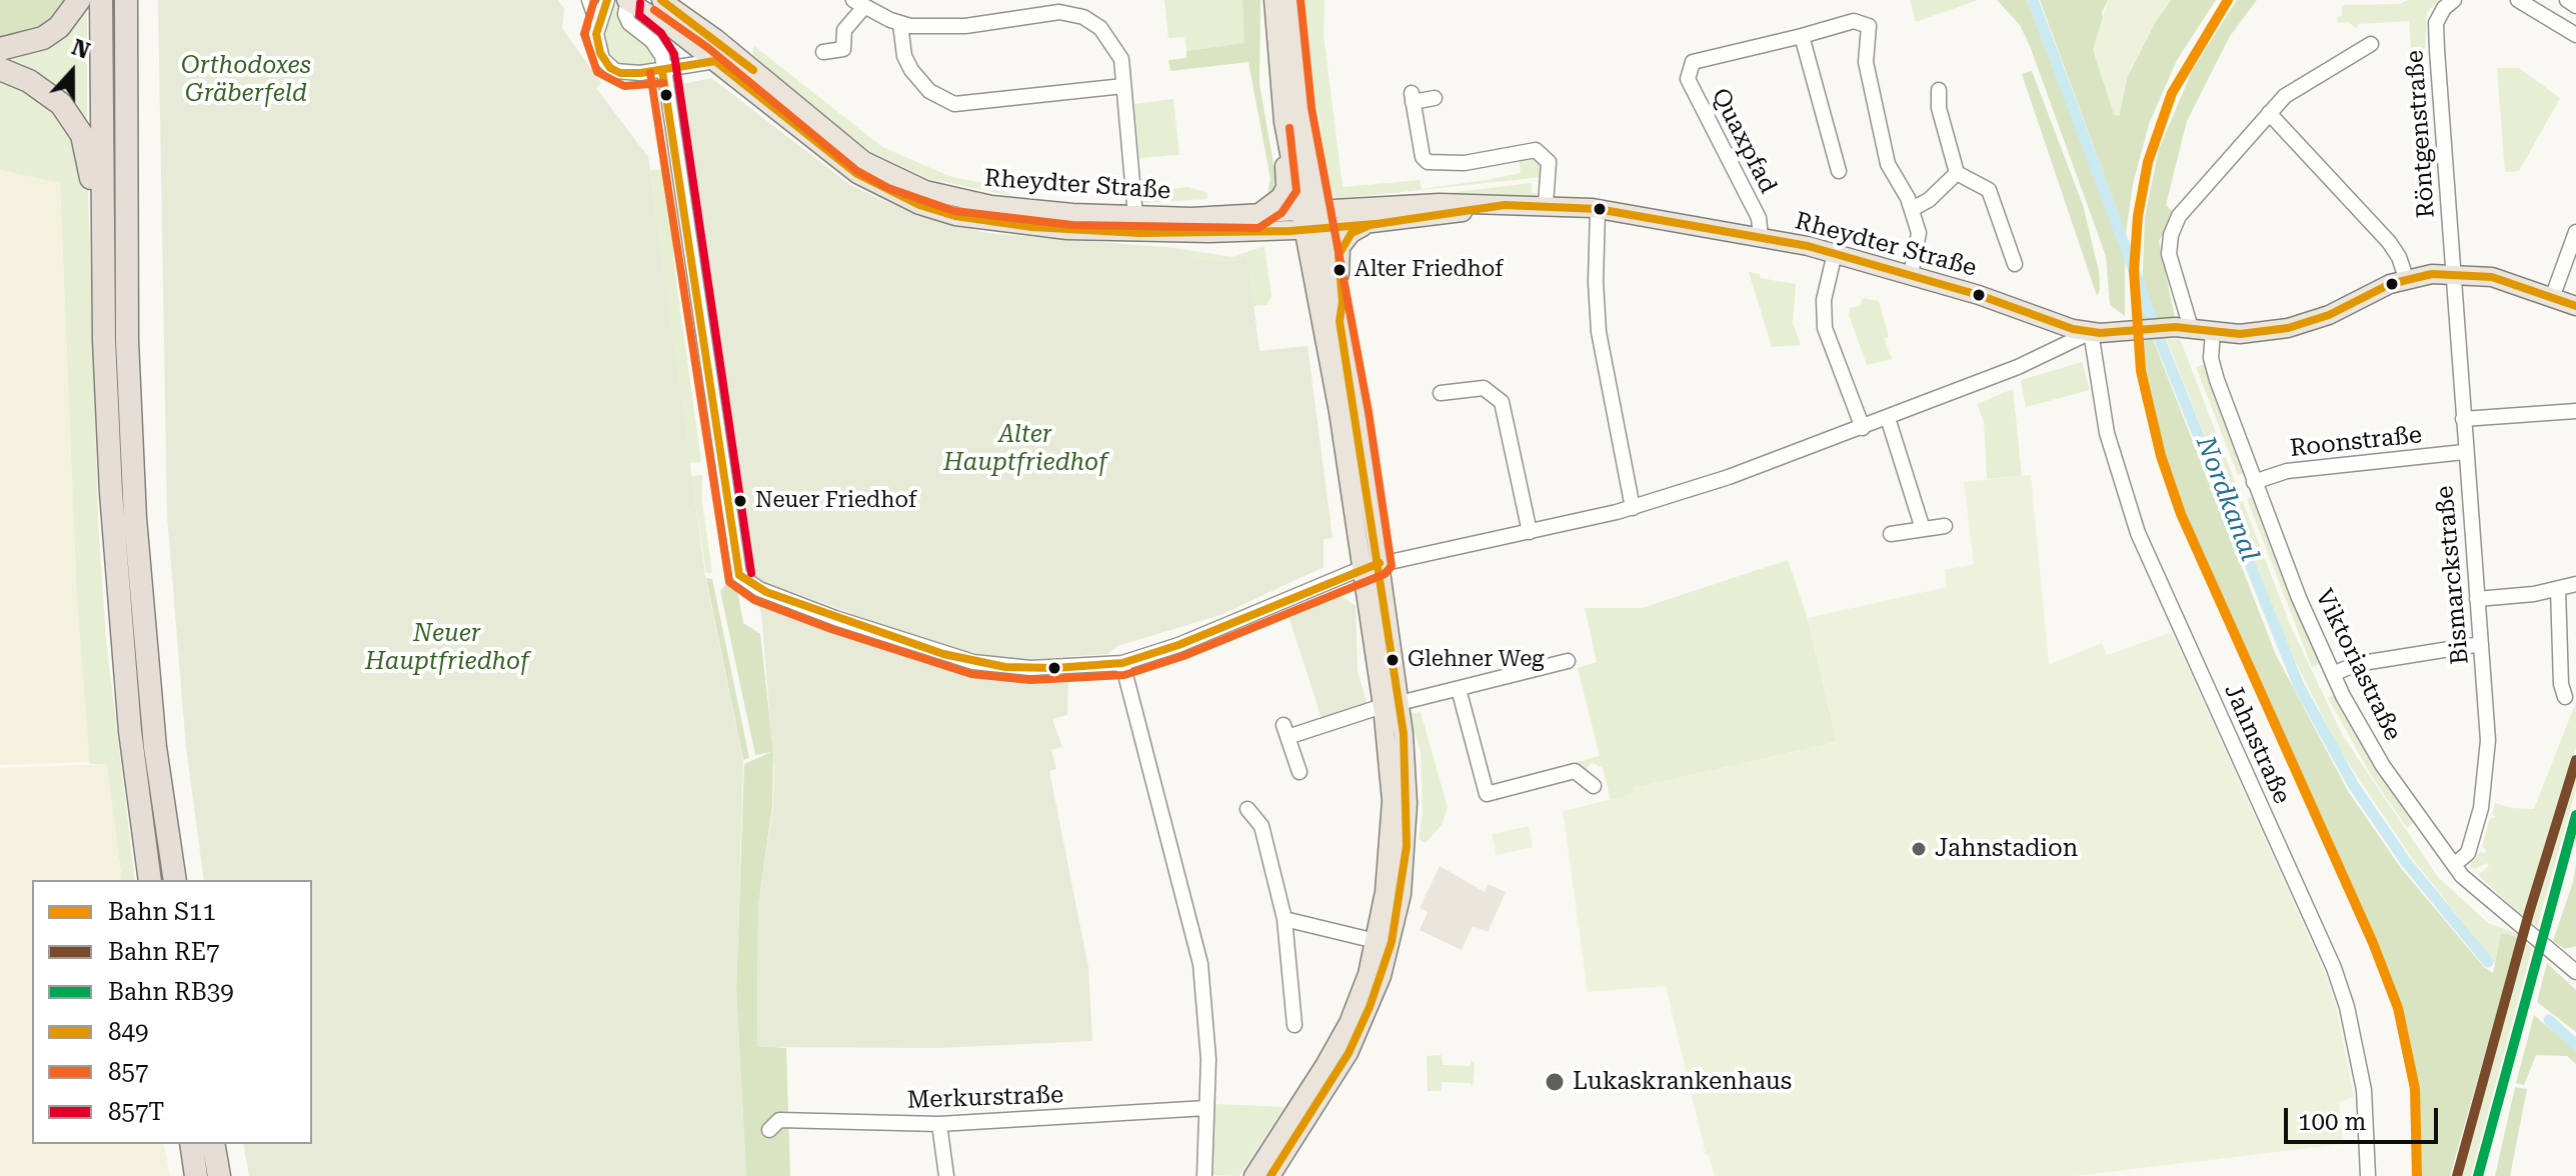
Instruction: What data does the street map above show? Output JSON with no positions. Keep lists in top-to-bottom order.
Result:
{
  "streets": {
    "main road": ["Rheydter Straße"],
    "street": [
      "Röntgenstraße",
      "Quaxpfad",
      "Roonstraße",
      "Bismarckstraße",
      "Viktoriastraße",
      "Jahnstraße",
      "Merkurstraße"
    ]
  },
  "crossings": [
    ["Röntgenstraße", "Rheydter Straße"],
    ["Röntgenstraße", "Bismarckstraße"],
    ["Quaxpfad", "Rheydter Straße"],
    ["Rheydter Straße", "Bismarckstraße"],
    ["Rheydter Straße", "Viktoriastraße"],
    ["Rheydter Straße", "Jahnstraße"],
    ["Roonstraße", "Bismarckstraße"],
    ["Roonstraße", "Viktoriastraße"],
    ["Bismarckstraße", "Viktoriastraße"]
  ],
  "water": ["Nordkanal"],
  "parks": ["Orthodoxes Gräberfeld", "Alter Hauptfriedhof", "Neuer Hauptfriedhof"],
  "places": [
    "Alter Friedhof",
    "Neuer Friedhof",
    "Glehner Weg",
    "Jahnstadion",
    "Lukaskrankenhaus"
  ],
  "lines": [
    "rail line S11",
    "transit line 849",
    "transit line 857",
    "transit line 857T",
    "rail line RE7",
    "rail line RB39"
  ],
  "legend": [
    "Bahn S11",
    "Bahn RE7",
    "Bahn RB39",
    "849",
    "857",
    "857T"
  ],
  "scale_bar": "100 m",
  "north": "top"
}
